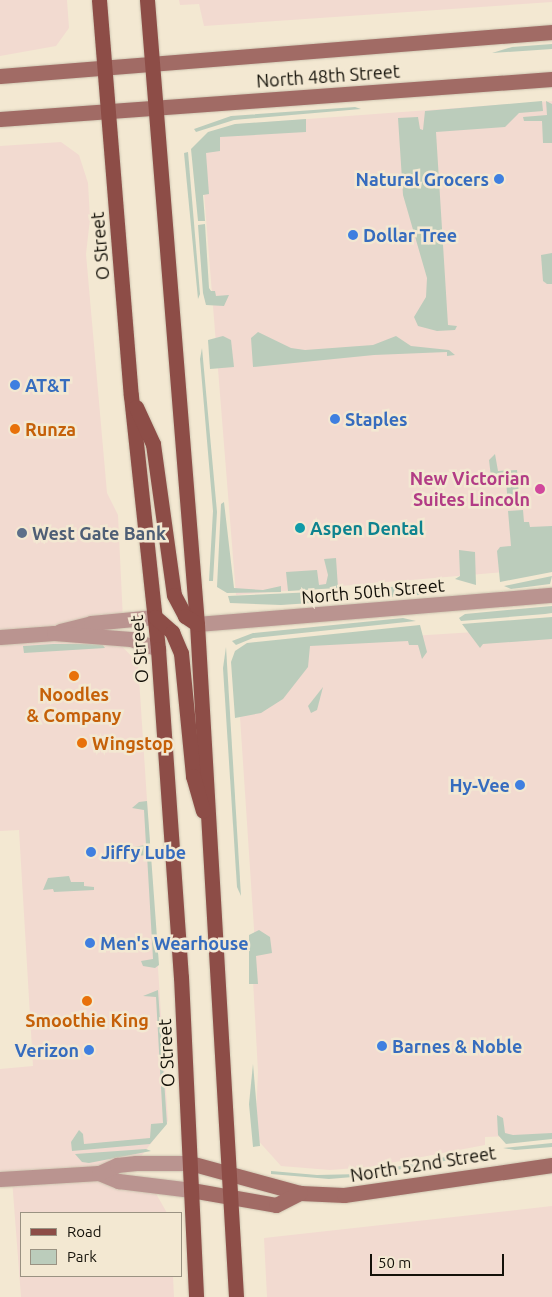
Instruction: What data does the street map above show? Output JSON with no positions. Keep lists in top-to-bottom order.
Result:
{
  "streets": {
    "main road": ["North 48th Street", "O Street", "North 52nd Street"],
    "street": ["North 50th Street"]
  },
  "crossings": [
    ["North 48th Street", "O Street"],
    ["O Street", "North 52nd Street"]
  ],
  "places": [
    "Natural Grocers",
    "Dollar Tree",
    "AT&T",
    "Staples",
    "Runza",
    "New Victorian Suites Lincoln",
    "Aspen Dental",
    "West Gate Bank",
    "Noodles & Company",
    "Wingstop",
    "Hy-Vee",
    "Jiffy Lube",
    "Men's Wearhouse",
    "Smoothie King",
    "Barnes & Noble",
    "Verizon"
  ],
  "legend": ["Road", "Park"],
  "scale_bar": "50 m"
}
